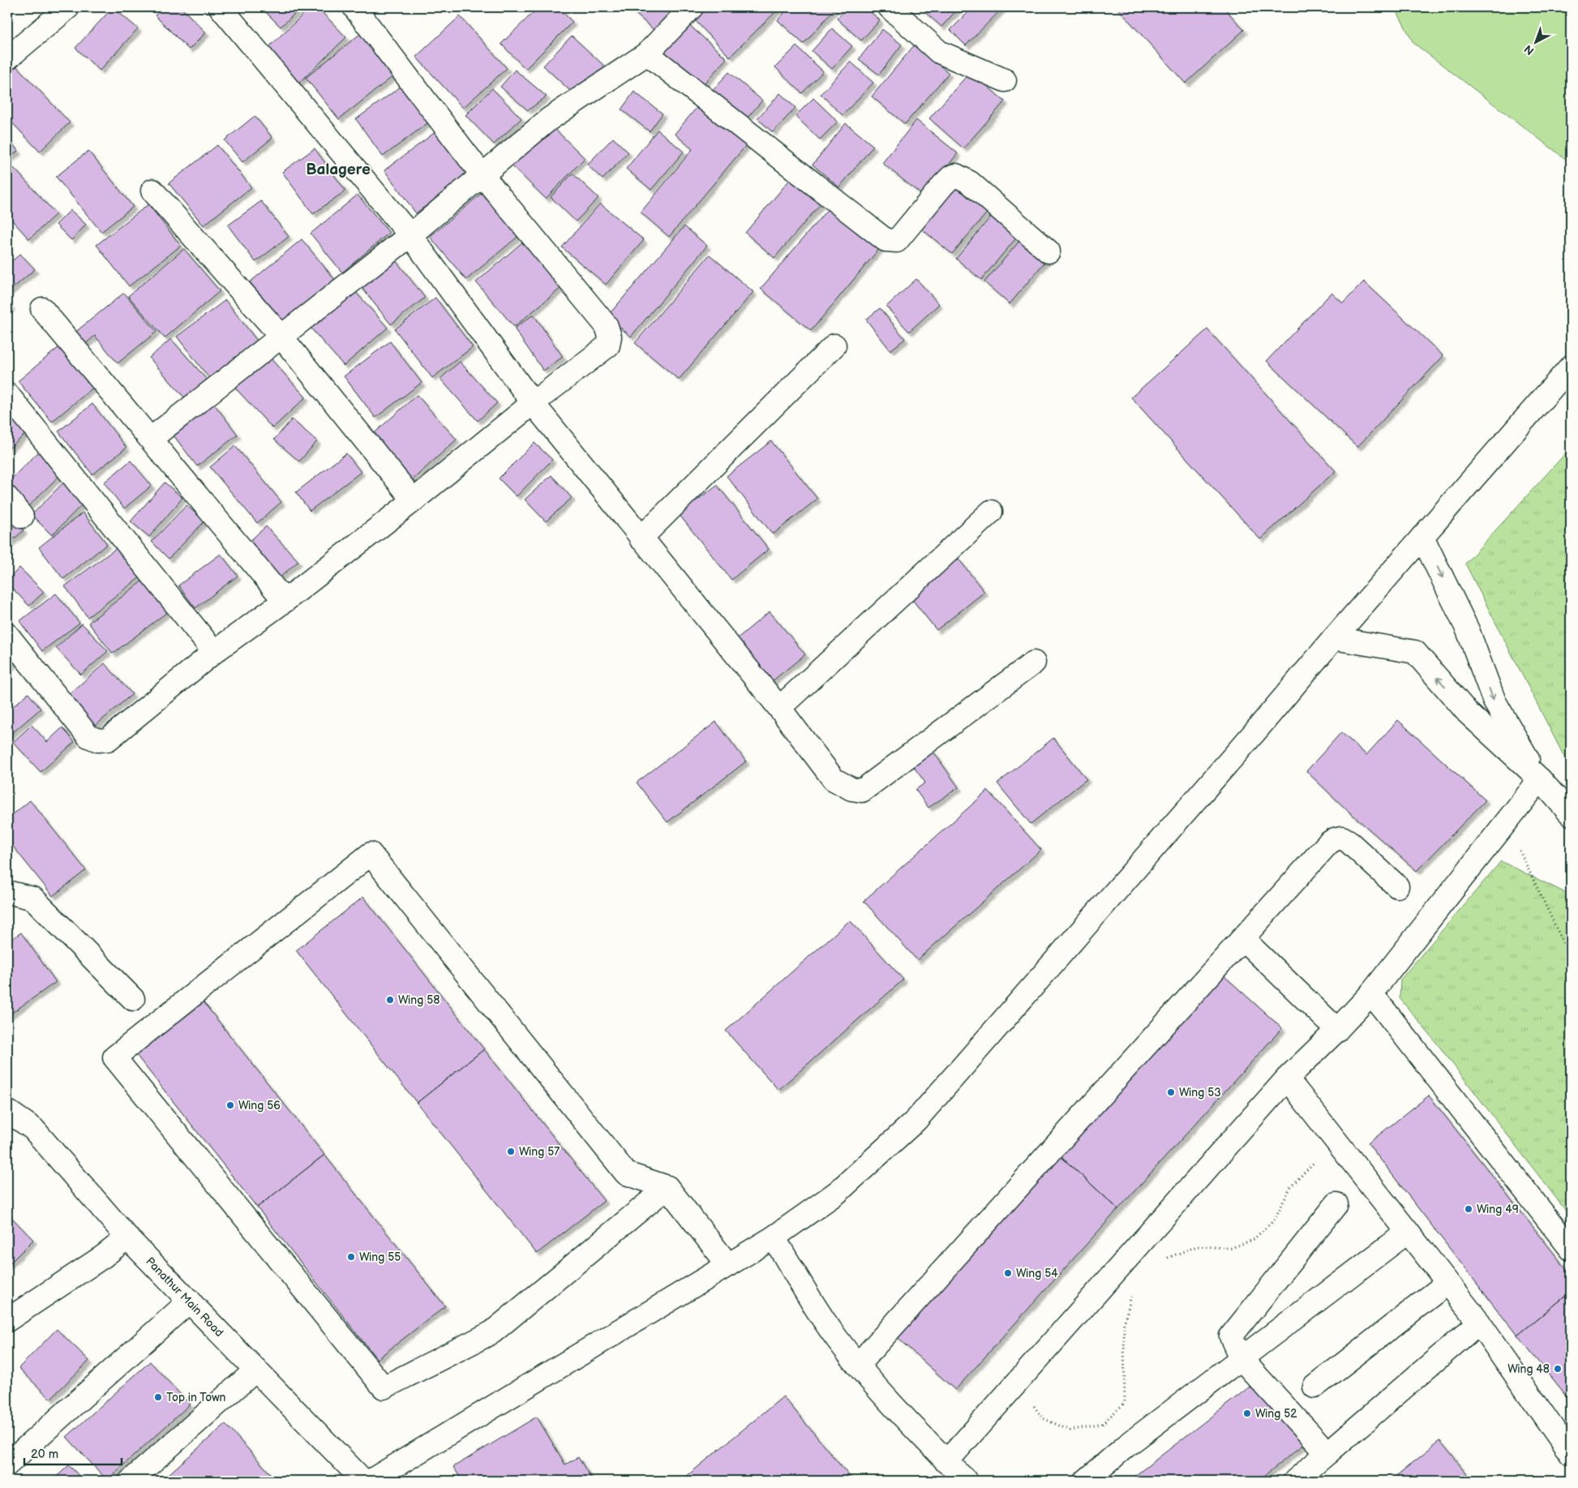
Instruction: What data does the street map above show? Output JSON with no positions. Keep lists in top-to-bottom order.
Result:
{
  "streets": {
    "street": ["Panathur Main Road"]
  },
  "districts": ["Balagere"],
  "places": [
    "Wing 58",
    "Wing 53",
    "Wing 56",
    "Wing 57",
    "Wing 49",
    "Wing 55",
    "Wing 54",
    "Wing 48",
    "Top in Town",
    "Wing 52"
  ],
  "scale_bar": "20 m",
  "north": "bottom left"
}
